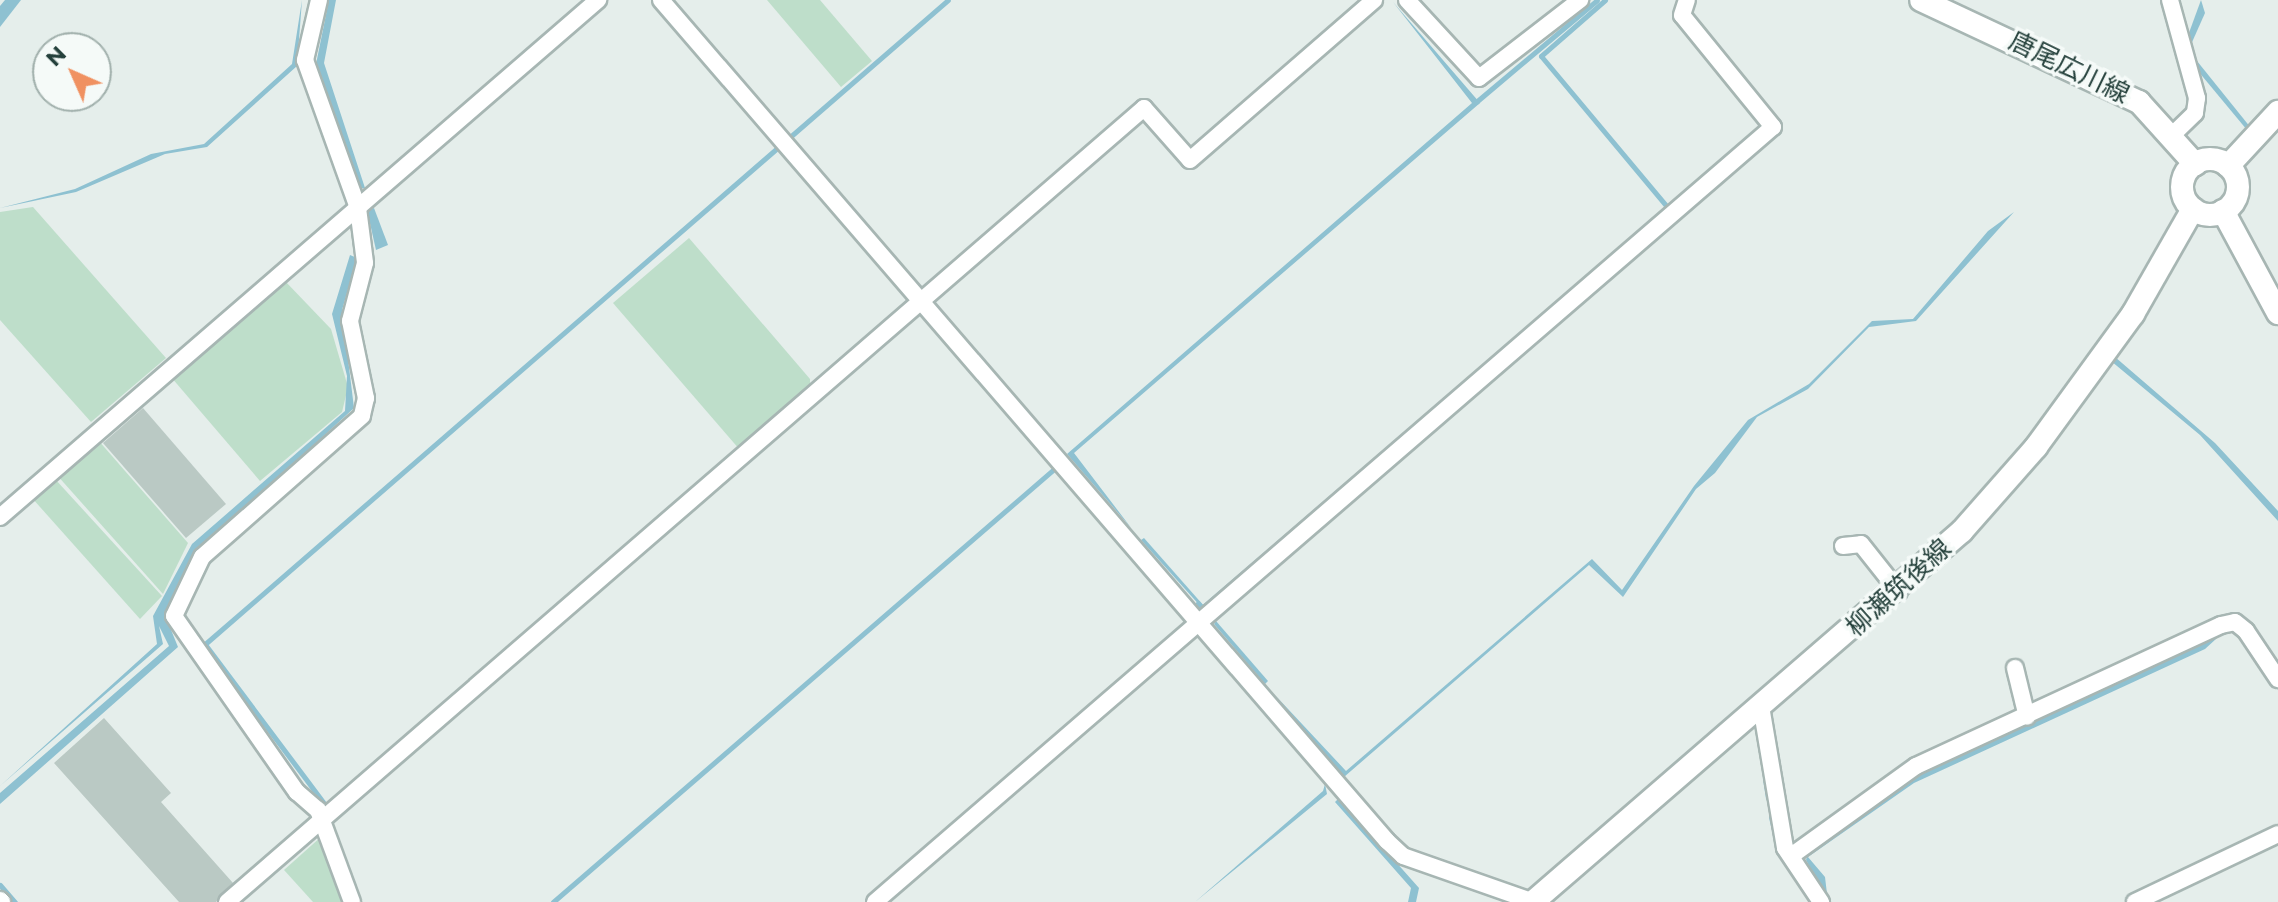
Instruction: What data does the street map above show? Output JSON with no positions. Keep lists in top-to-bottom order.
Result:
{
  "streets": {
    "main road": ["唐尾広川線", "柳瀬筑後線"]
  },
  "crossings": [
    ["唐尾広川線", "柳瀬筑後線"]
  ],
  "north": "top left"
}
